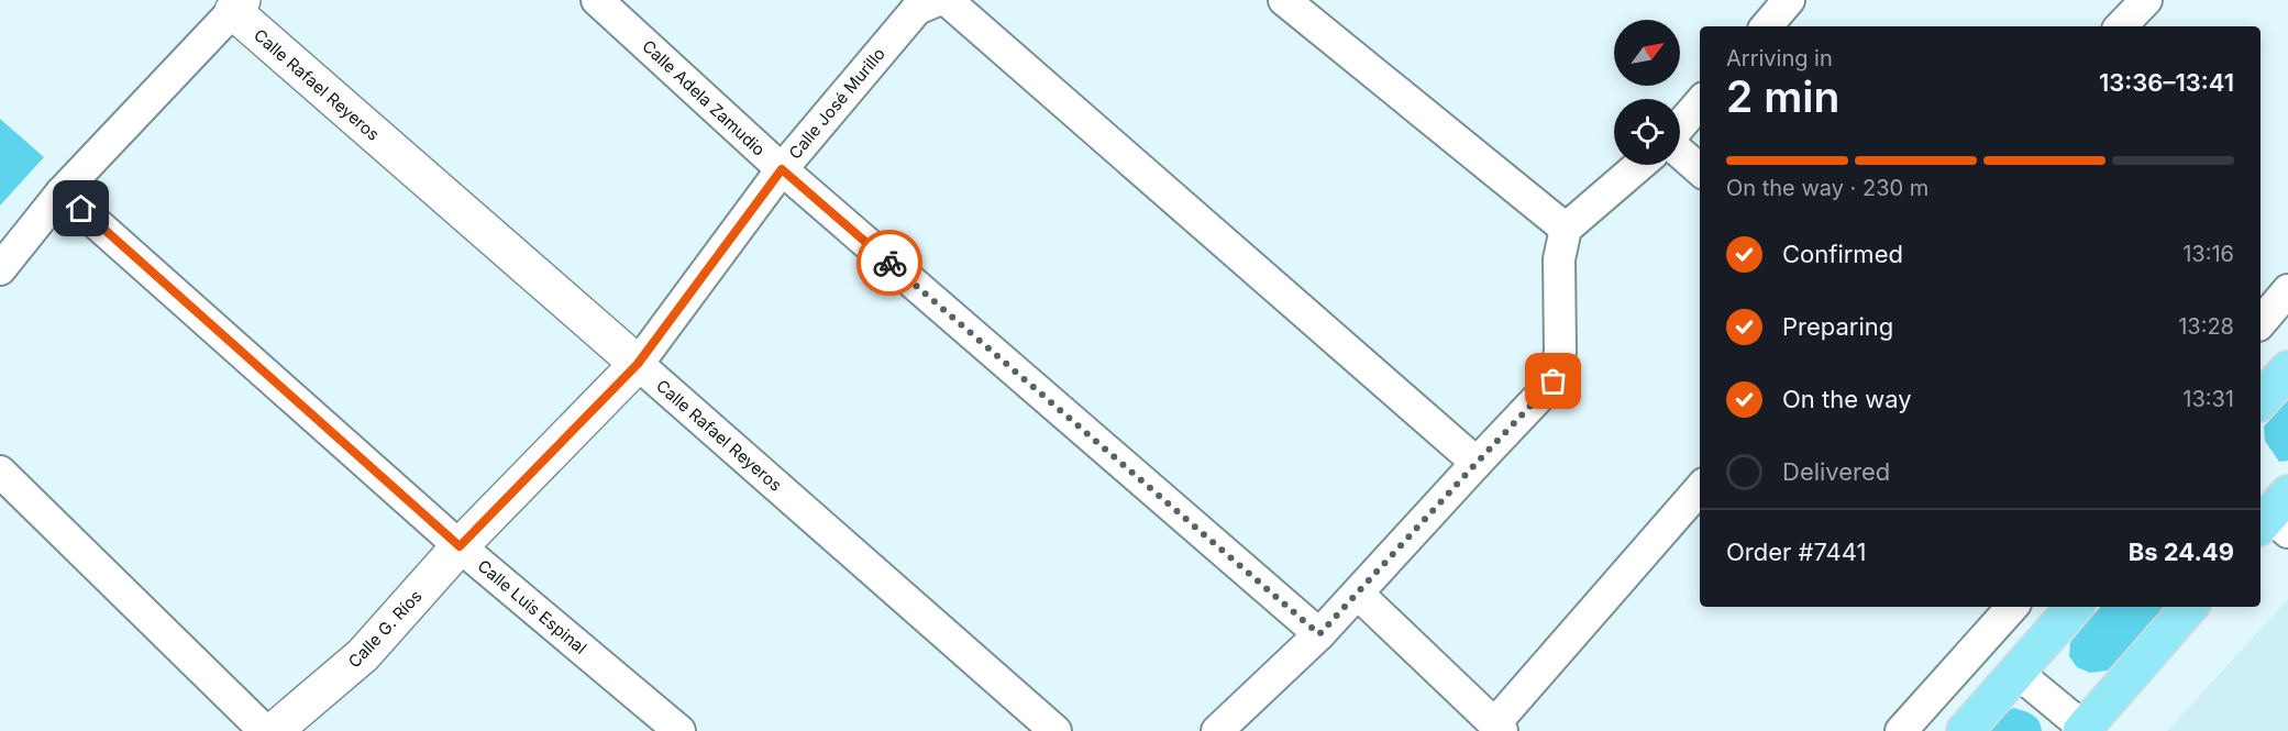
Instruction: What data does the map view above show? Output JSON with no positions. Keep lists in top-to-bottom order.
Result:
{
  "streets": {
    "street": [
      "Calle Rafael Reyeros",
      "Calle Adela Zamudio",
      "Calle José Murillo",
      "Calle Luis Espinal",
      "Calle G. Ríos"
    ]
  },
  "crossings": [
    ["Calle Rafael Reyeros", "Calle José Murillo"],
    ["Calle Adela Zamudio", "Calle José Murillo"],
    ["Calle José Murillo", "Calle Luis Espinal"],
    ["Calle José Murillo", "Calle G. Ríos"],
    ["Calle Luis Espinal", "Calle G. Ríos"]
  ],
  "north": "top right",
  "page": {
    "heading": ["2 min", "Arriving in", "13:36–13:41"],
    "panel": ["Order #7441", "Bs 24.49"],
    "bar": "On the way · 230 m",
    "list": [
      ["Confirmed", "13:16"],
      ["Preparing", "13:28"],
      ["On the way", "13:31"],
      "Delivered"
    ]
  }
}
